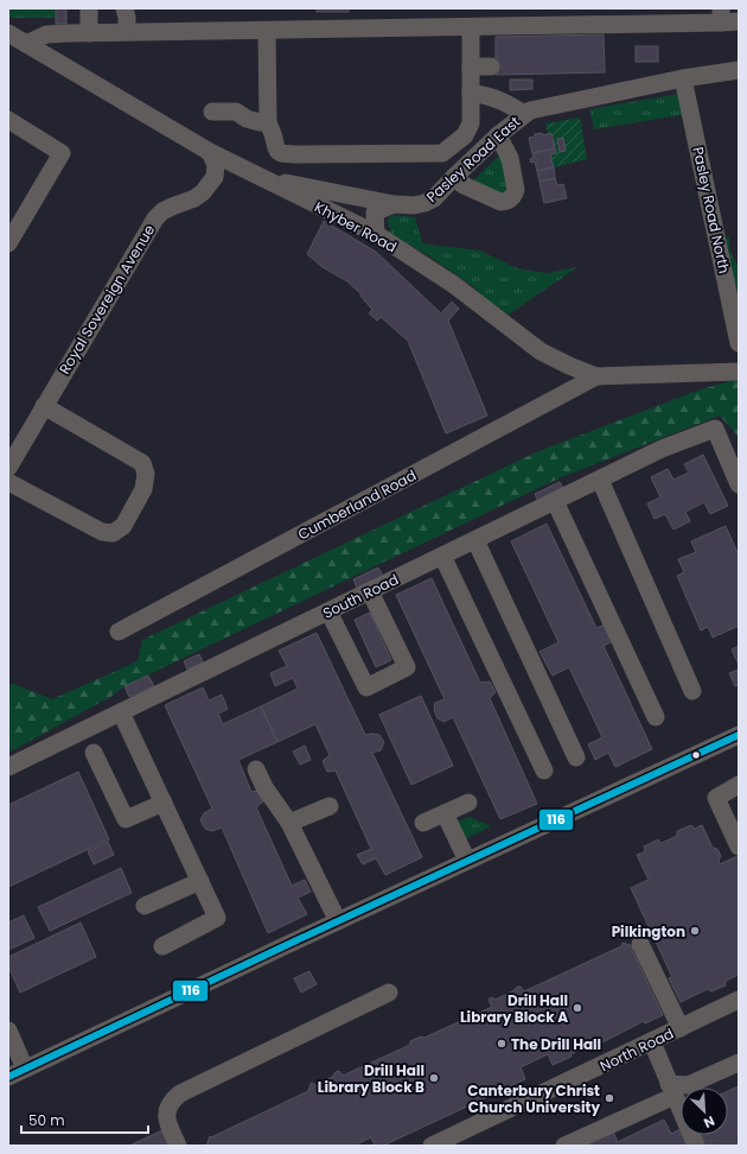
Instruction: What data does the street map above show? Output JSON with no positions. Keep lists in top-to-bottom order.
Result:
{
  "streets": {
    "street": [
      "Pasley Road East",
      "Pasley Road North",
      "Khyber Road",
      "Royal Sovereign Avenue",
      "Cumberland Road",
      "South Road",
      "North Road"
    ]
  },
  "crossings": [
    ["Pasley Road East", "Pasley Road North"],
    ["Pasley Road East", "Khyber Road"],
    ["Khyber Road", "Royal Sovereign Avenue"],
    ["Khyber Road", "Cumberland Road"]
  ],
  "places": [
    "Pilkington",
    "Drill Hall Library Block A",
    "The Drill Hall",
    "Drill Hall Library Block B",
    "Canterbury Christ Church University"
  ],
  "lines": ["transit line 116"],
  "scale_bar": "50 m",
  "north": "bottom right"
}
